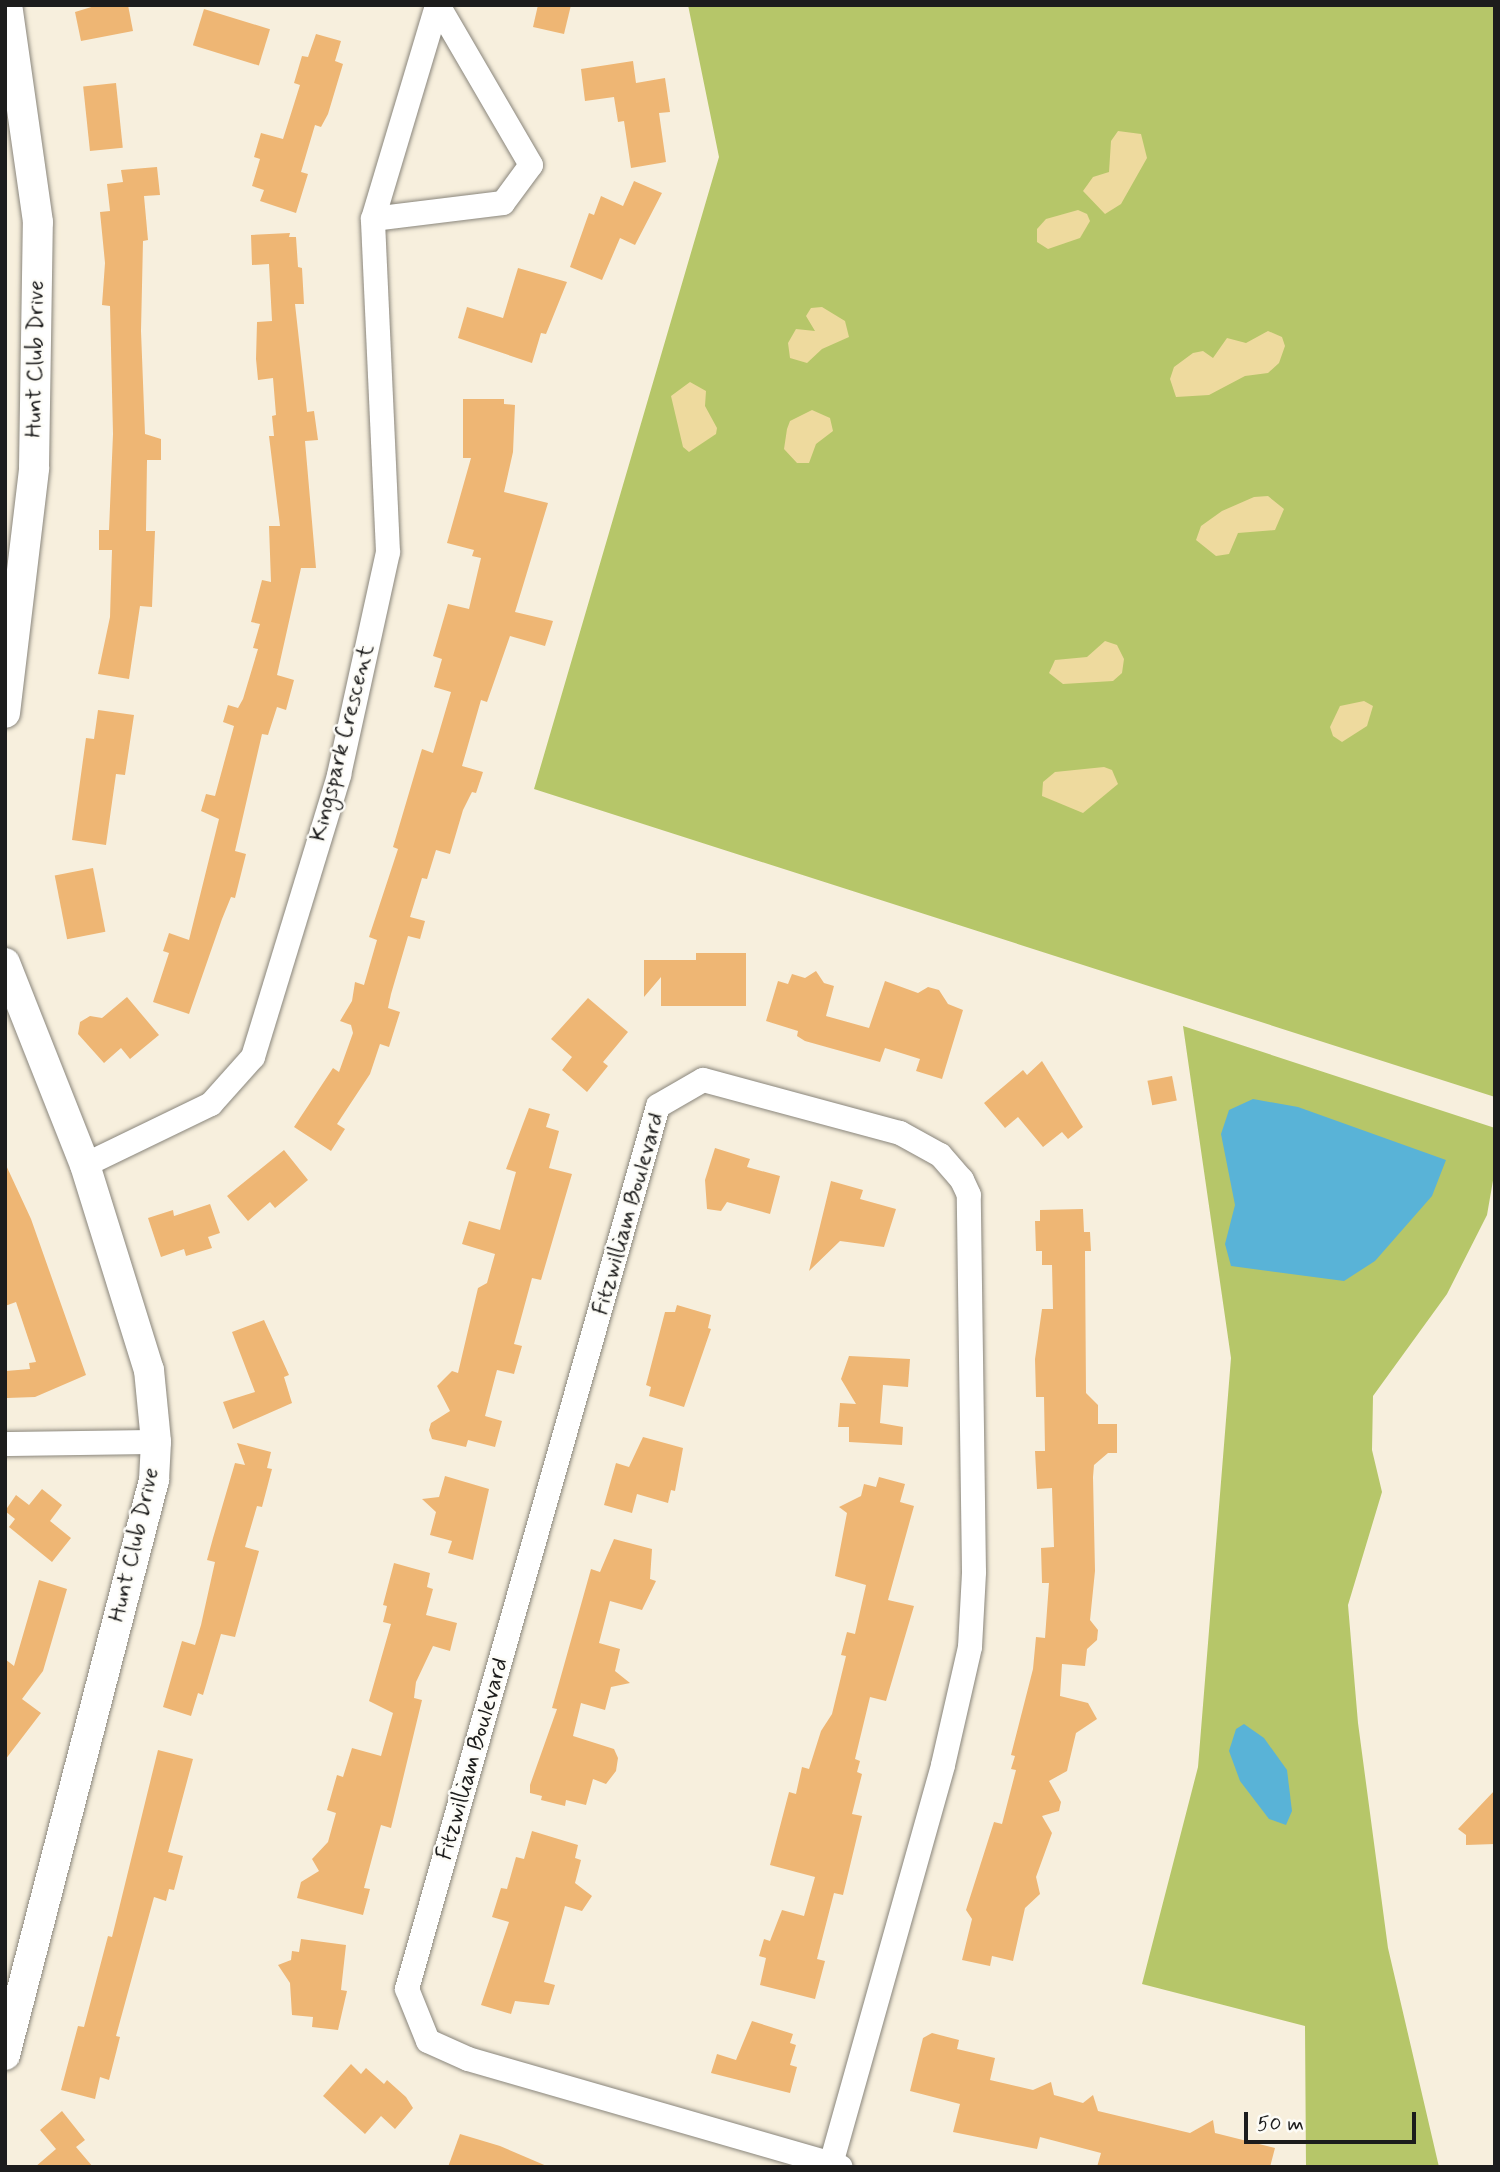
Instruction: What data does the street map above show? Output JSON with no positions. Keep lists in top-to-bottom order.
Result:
{
  "streets": {
    "street": ["Hunt Club Drive", "Kingspark Crescent", "Fitzwilliam Boulevard"]
  },
  "crossings": [
    ["Hunt Club Drive", "Kingspark Crescent"]
  ],
  "scale_bar": "50 m"
}
